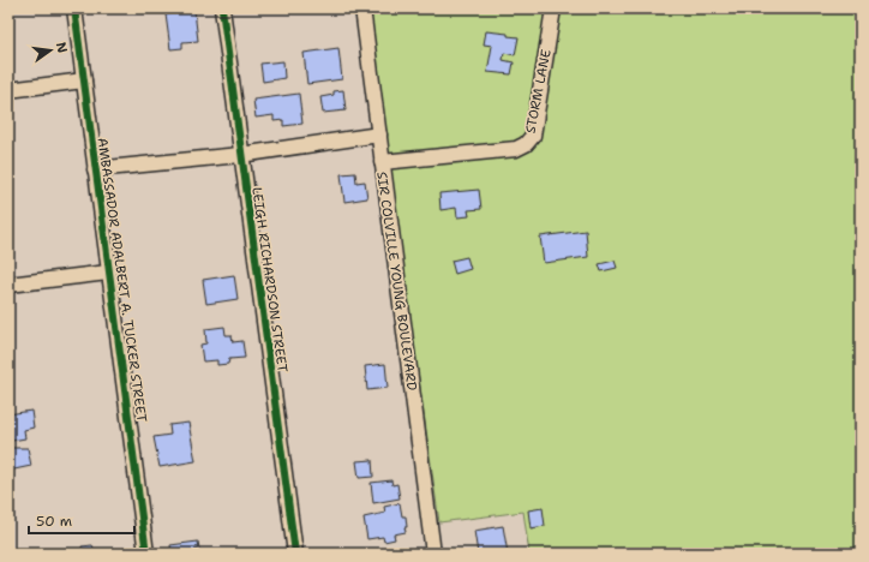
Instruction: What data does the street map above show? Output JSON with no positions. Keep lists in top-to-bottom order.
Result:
{
  "streets": {
    "street": [
      "STORM LANE",
      "AMBASSADOR ADALBERT A. TUCKER STREET",
      "LEIGH RICHARDSON STREET",
      "SIR COLVILLE YOUNG BOULEVARD"
    ]
  },
  "crossings": [
    ["STORM LANE", "SIR COLVILLE YOUNG BOULEVARD"]
  ],
  "scale_bar": "50 m",
  "north": "right"
}
